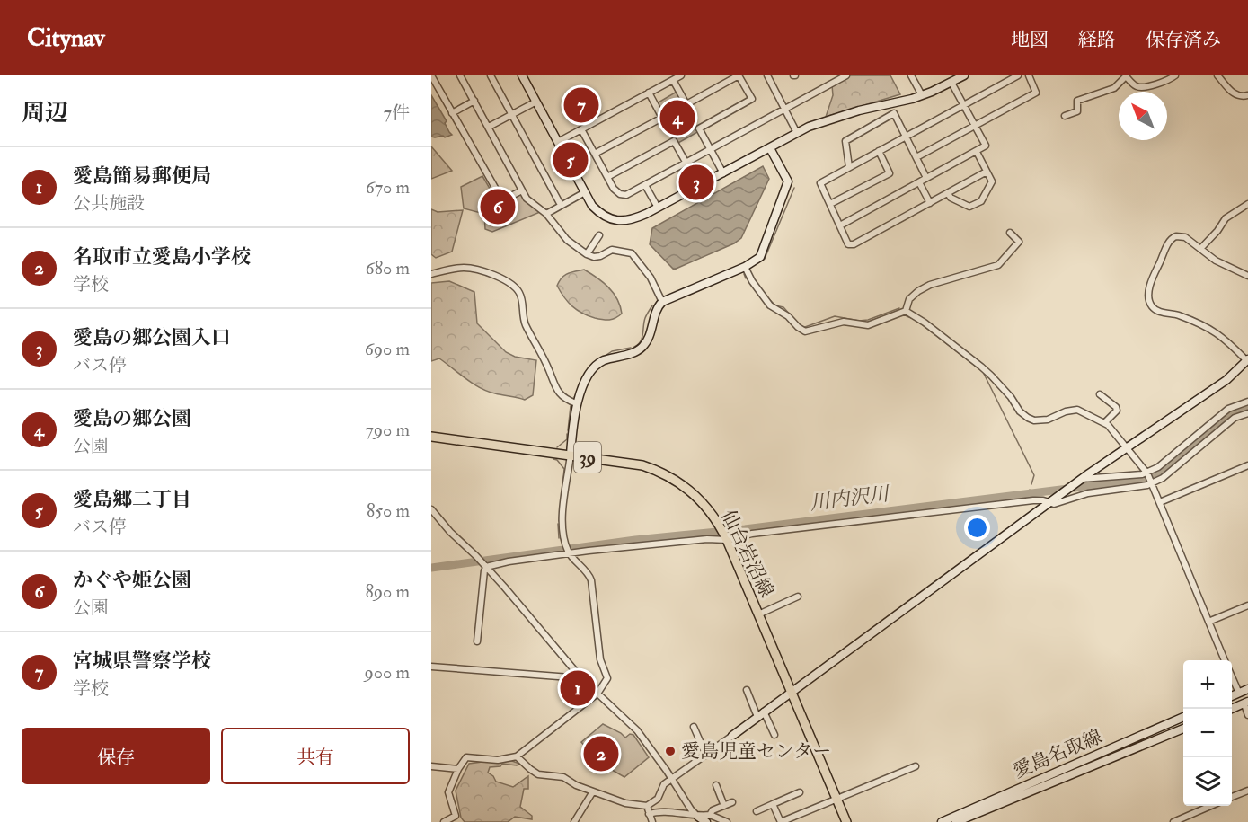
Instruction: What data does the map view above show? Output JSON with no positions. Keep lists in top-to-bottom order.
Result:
{
  "streets": {
    "main road": ["39", "仙台岩沼線"],
    "street": ["愛島名取線"]
  },
  "water": ["川内沢川"],
  "places": ["愛島児童センター"],
  "north": "top left",
  "page": {
    "header": "Citynav",
    "nav": ["地図", "経路", "保存済み"],
    "heading": ["周辺", "7件"],
    "pins": [
      "7",
      "4",
      "5",
      "3",
      "6",
      "1",
      "2"
    ],
    "list": [
      {
        "mark": "1",
        "name": "愛島簡易郵便局",
        "note": "公共施設",
        "value": "670 m"
      },
      {
        "mark": "2",
        "name": "名取市立愛島小学校",
        "note": "学校",
        "value": "680 m"
      },
      {
        "mark": "3",
        "name": "愛島の郷公園入口",
        "note": "バス停",
        "value": "690 m"
      },
      {
        "mark": "4",
        "name": "愛島の郷公園",
        "note": "公園",
        "value": "790 m"
      },
      {
        "mark": "5",
        "name": "愛島郷二丁目",
        "note": "バス停",
        "value": "850 m"
      },
      {
        "mark": "6",
        "name": "かぐや姫公園",
        "note": "公園",
        "value": "890 m"
      },
      {
        "mark": "7",
        "name": "宮城県警察学校",
        "note": "学校",
        "value": "900 m"
      }
    ],
    "map_buttons": ["+", "−"],
    "buttons": ["保存", "共有"]
  }
}
